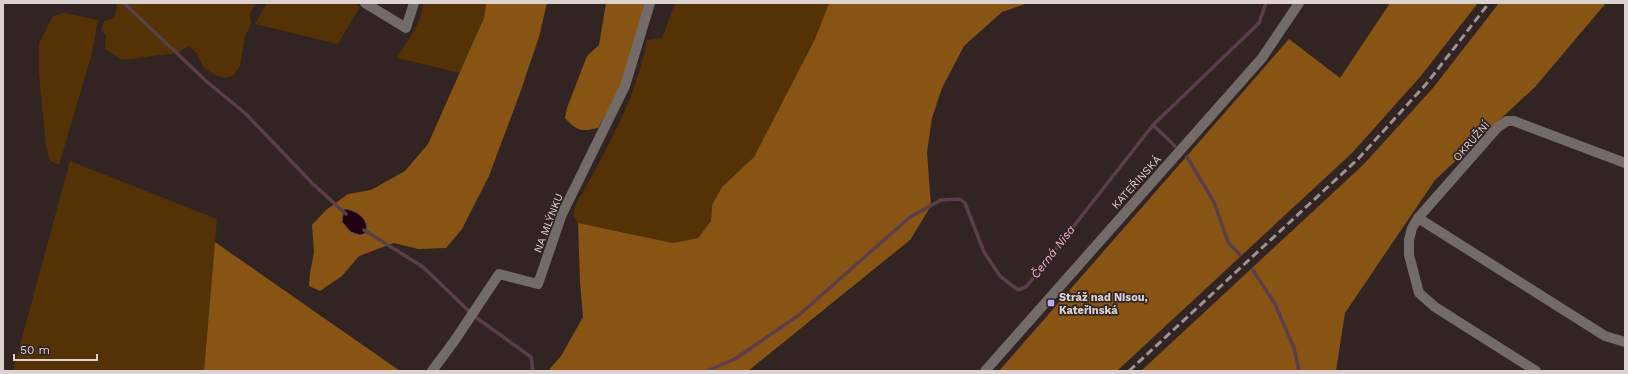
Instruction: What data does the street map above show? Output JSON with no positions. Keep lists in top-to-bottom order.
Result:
{
  "streets": {
    "street": ["OKRUŽNÍ", "KATEŘINSKÁ", "NA MLÝNKU"]
  },
  "water": ["Černá Nisa"],
  "places": {
    "transit": ["Stráž nad Nisou, Kateřinská"]
  },
  "scale_bar": "50 m"
}
